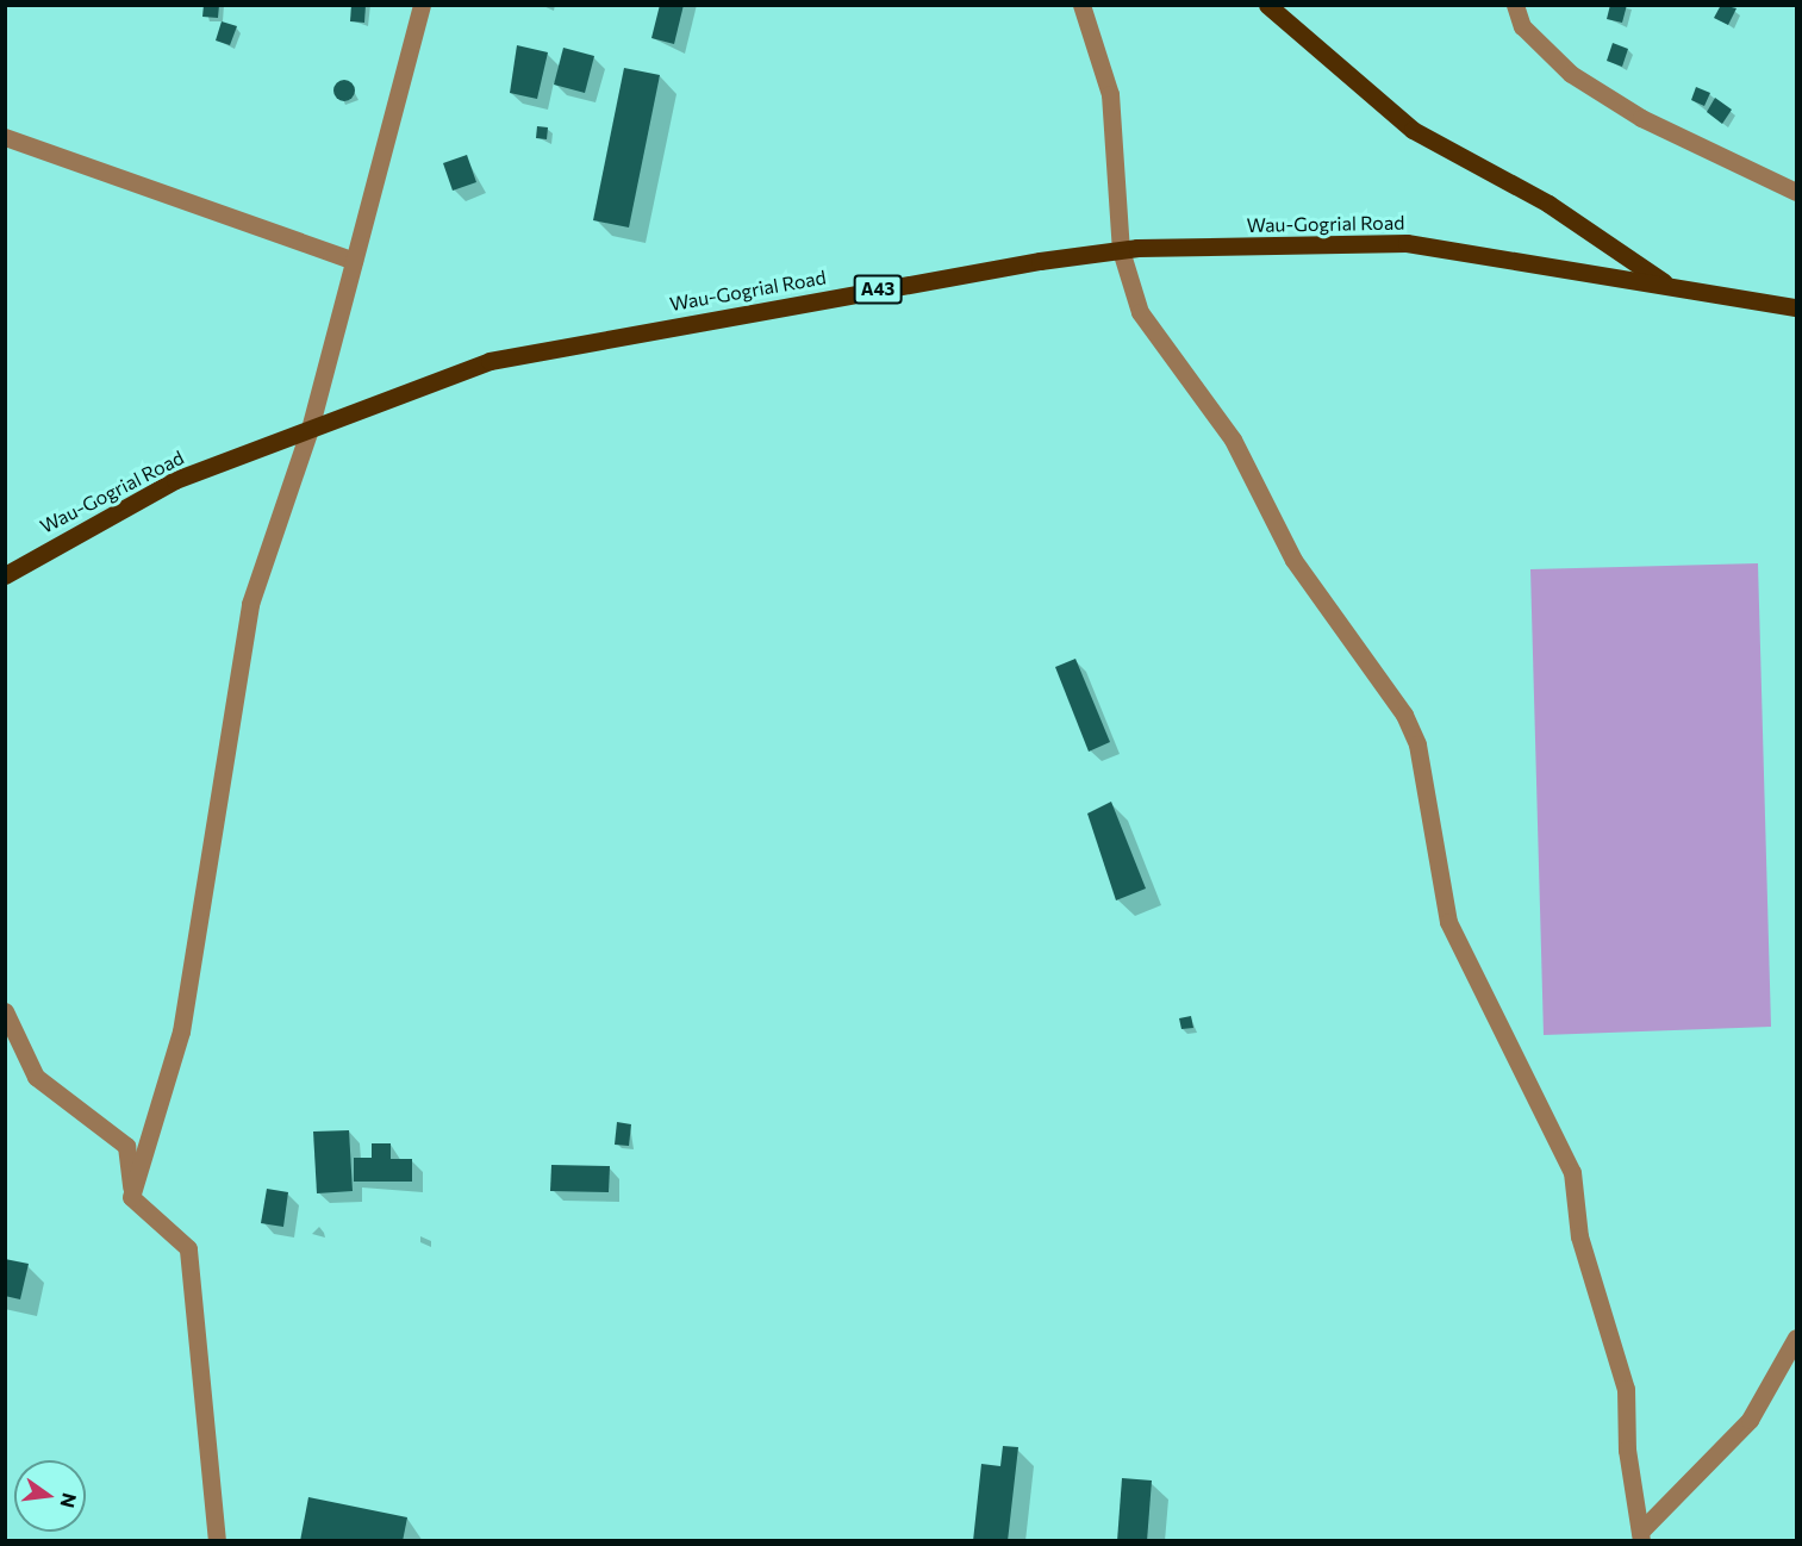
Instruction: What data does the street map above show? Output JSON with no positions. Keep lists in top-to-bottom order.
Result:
{
  "streets": {
    "main road": ["Wau-Gogrial Road", "A43"]
  },
  "north": "right"
}
